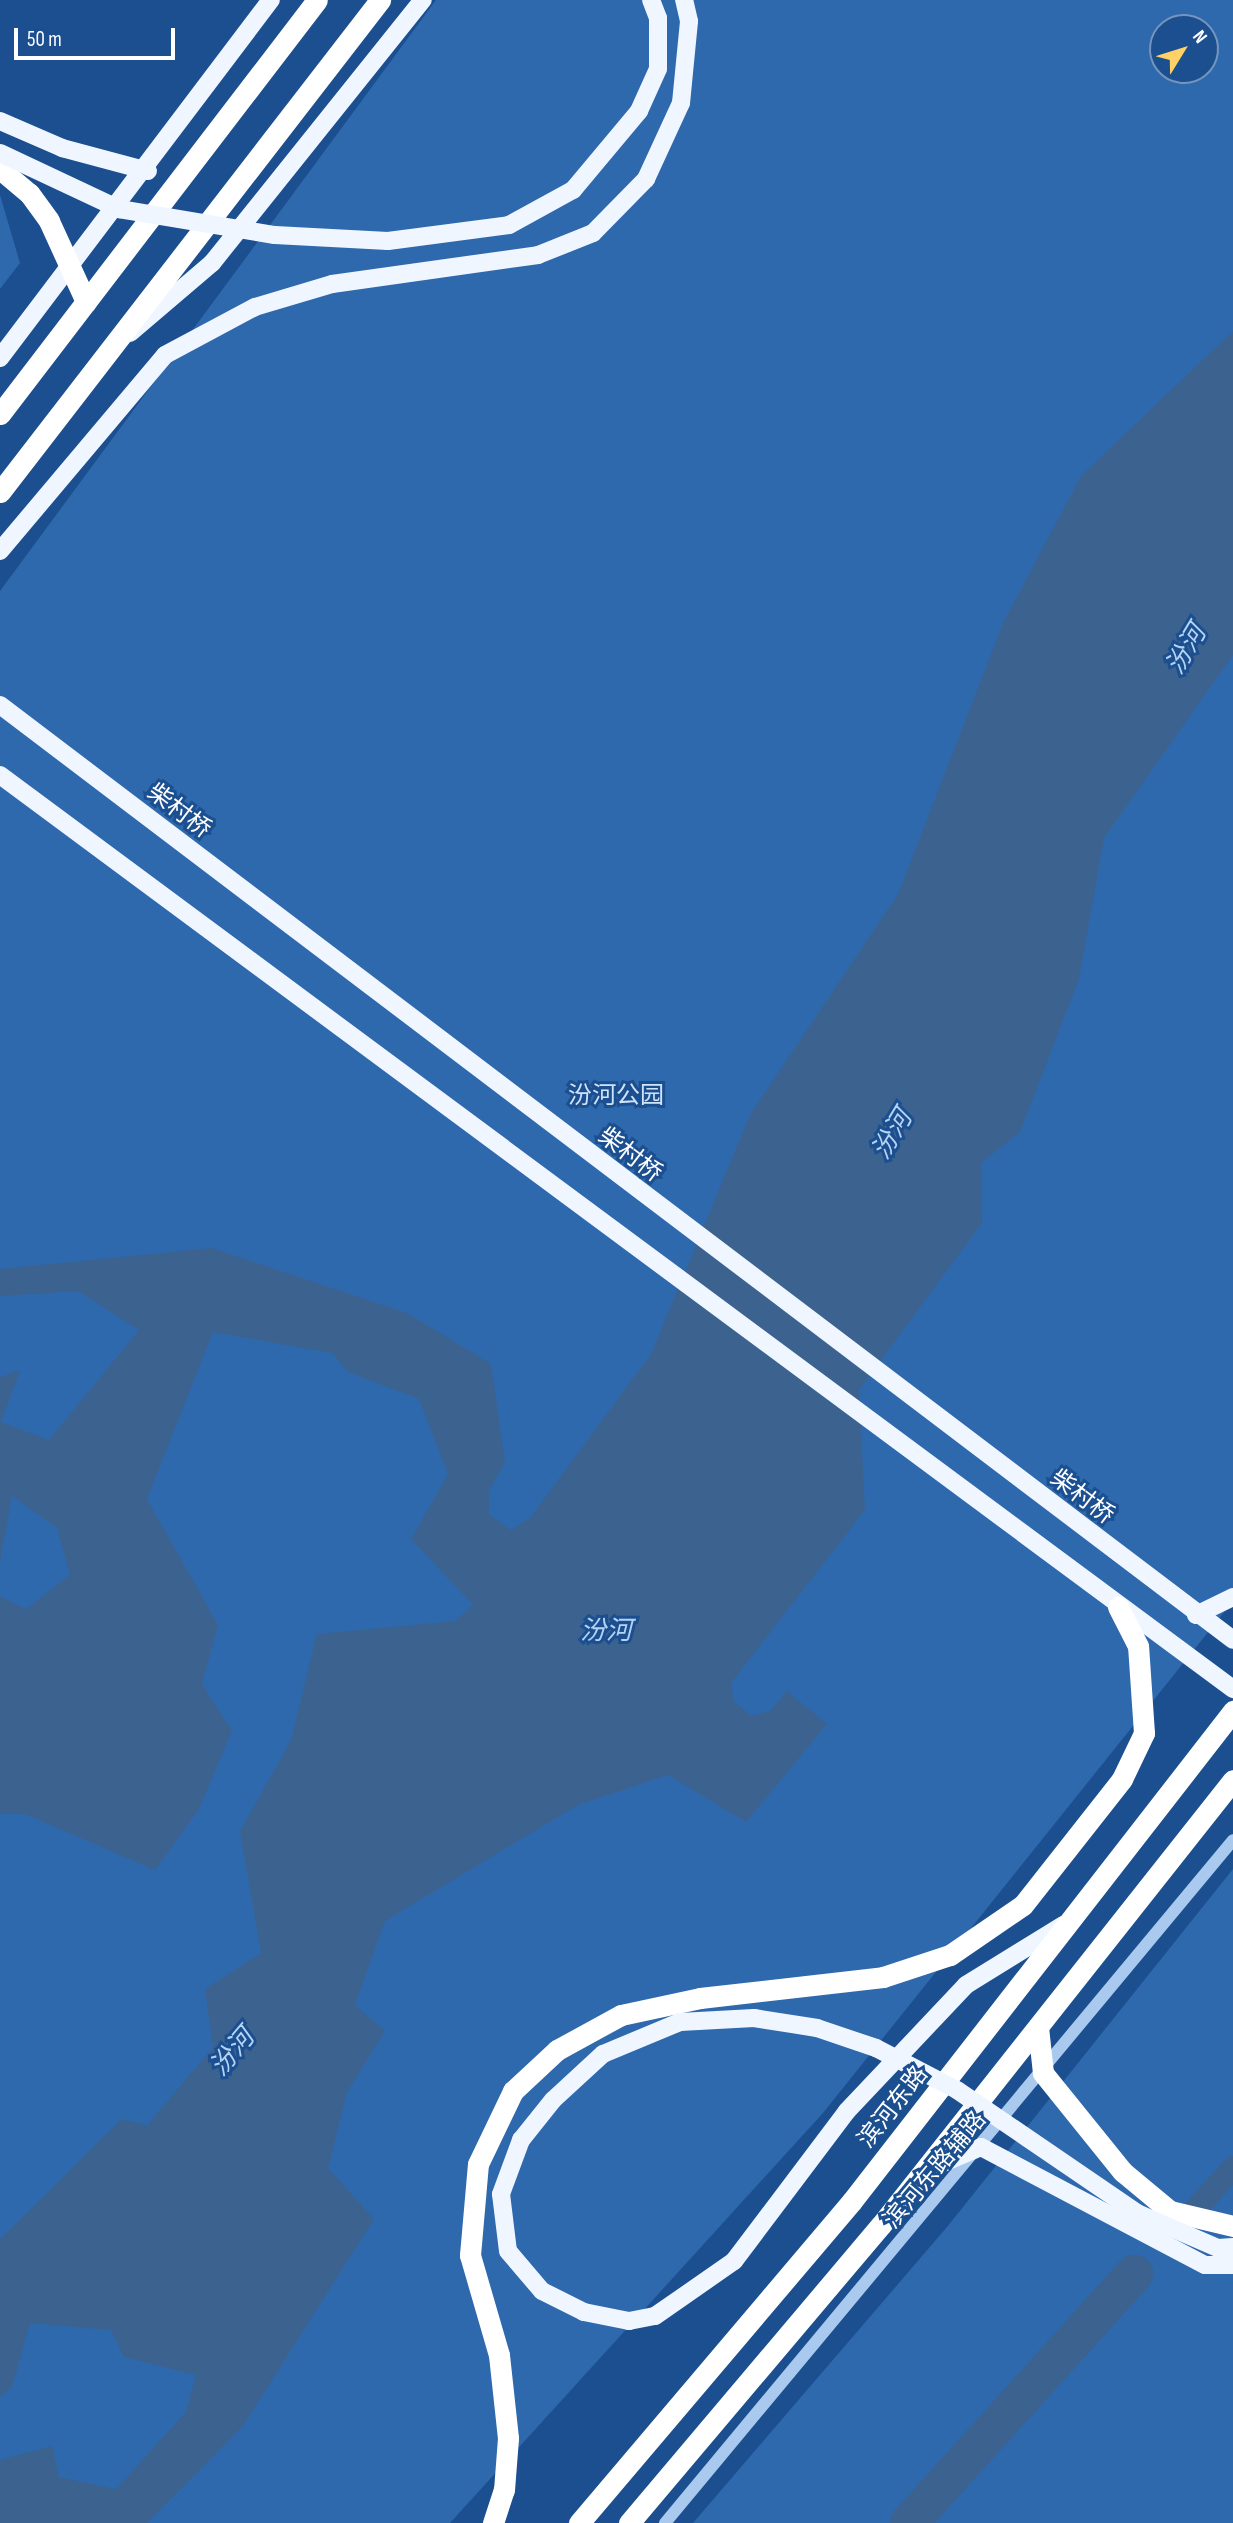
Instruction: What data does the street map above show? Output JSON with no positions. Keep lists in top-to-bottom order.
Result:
{
  "streets": {
    "highway": ["滨河东路"],
    "main road": ["柴村桥"],
    "street": ["滨河东路辅路"]
  },
  "water": ["汾河"],
  "parks": ["汾河公园"],
  "scale_bar": "50 m",
  "north": "top right"
}
